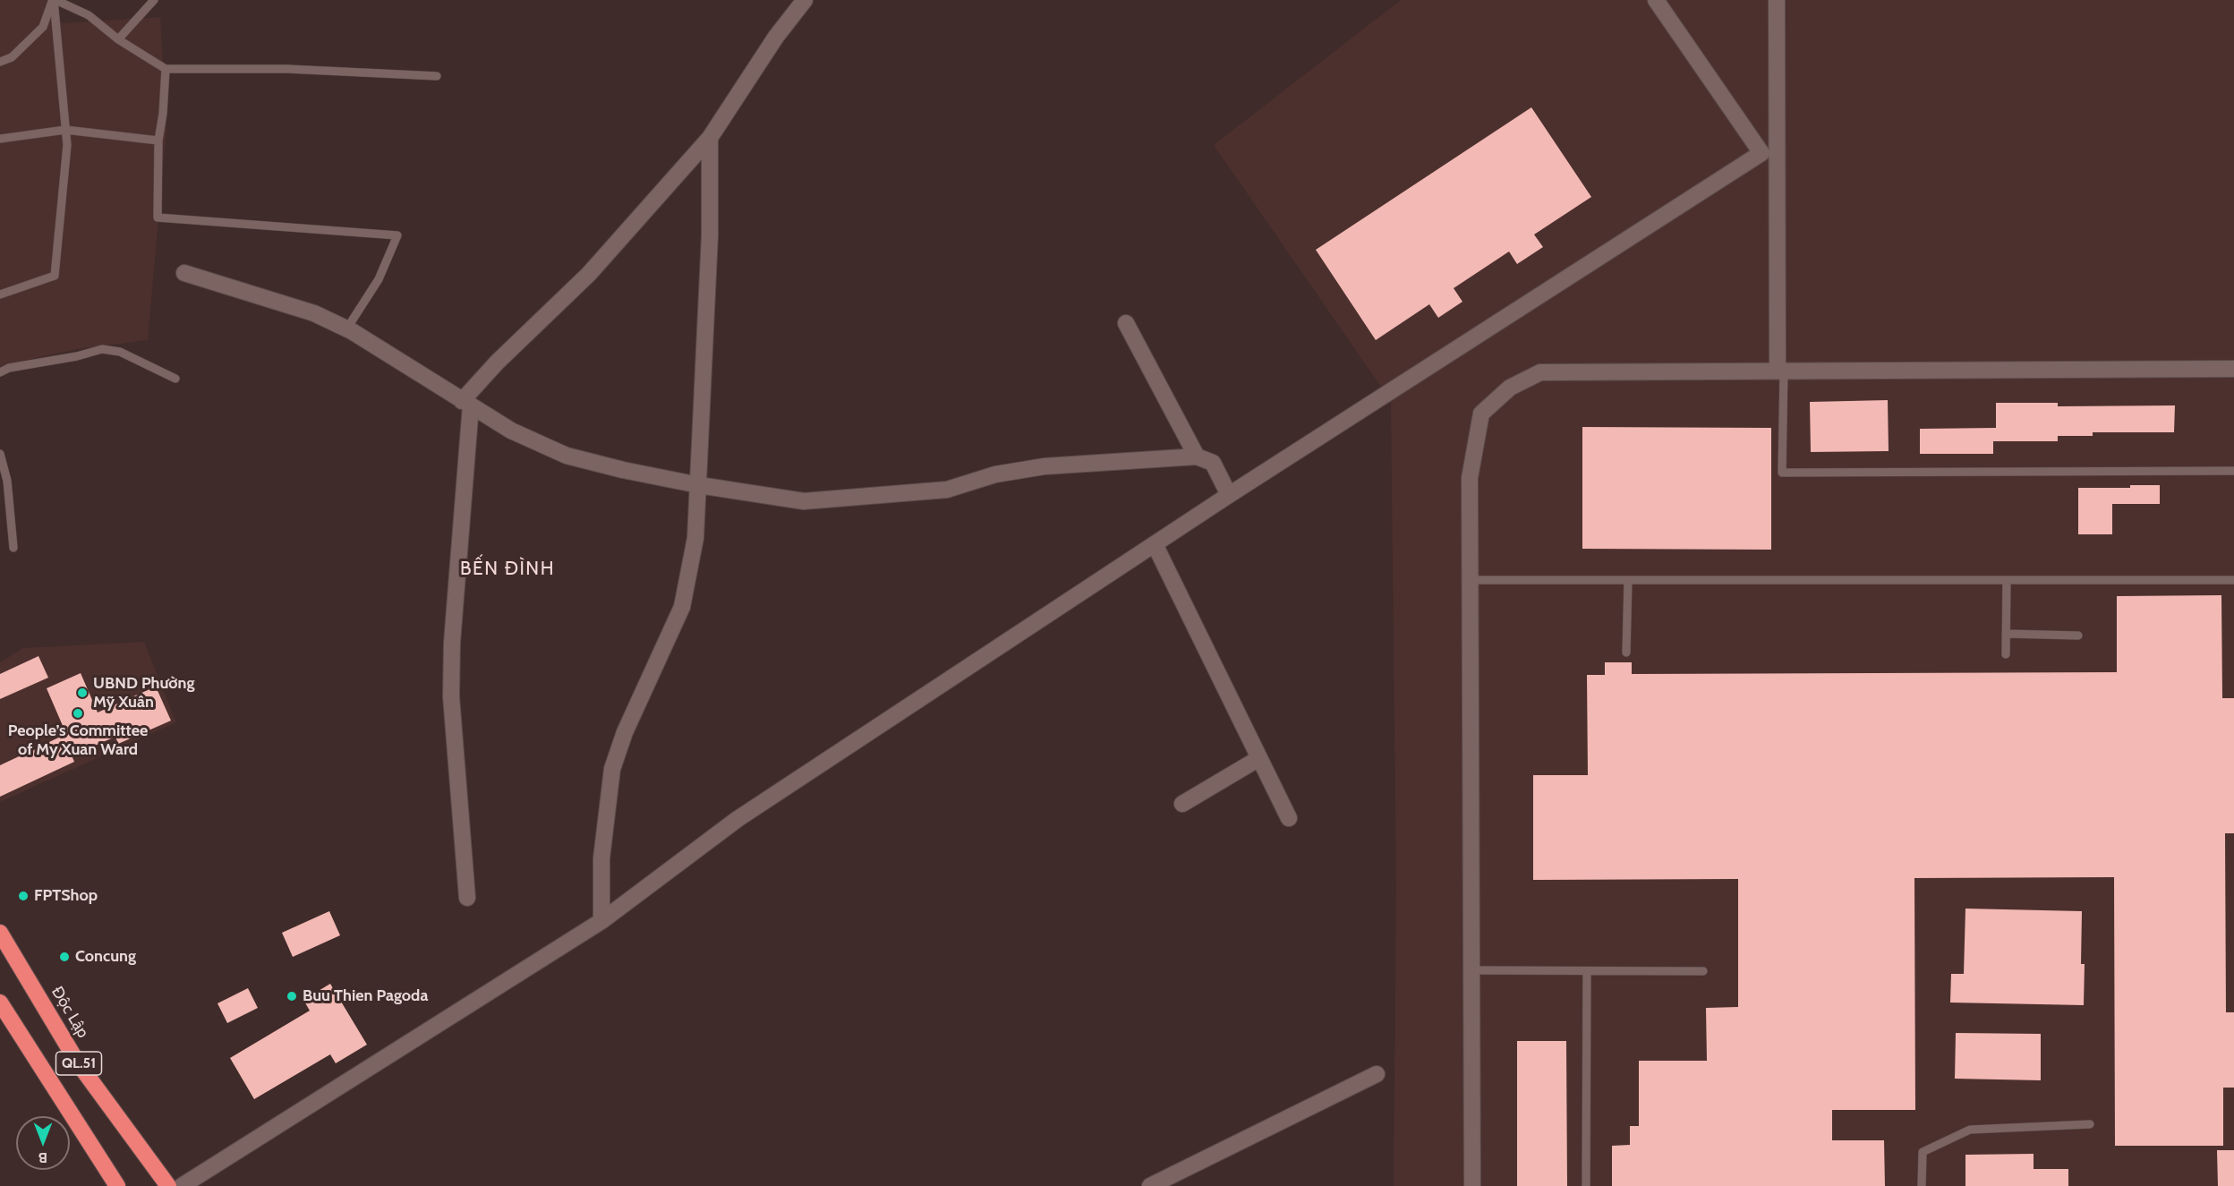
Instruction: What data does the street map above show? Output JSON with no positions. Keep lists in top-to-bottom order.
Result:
{
  "streets": {
    "highway": ["Độc Lập", "QL.51"]
  },
  "districts": ["BẾN ĐÌNH"],
  "places": [
    "UBND Phường Mỹ Xuân",
    "People’s Committee of My Xuan Ward",
    "FPTShop",
    "Concung",
    "Buu Thien Pagoda"
  ],
  "north": "bottom"
}
